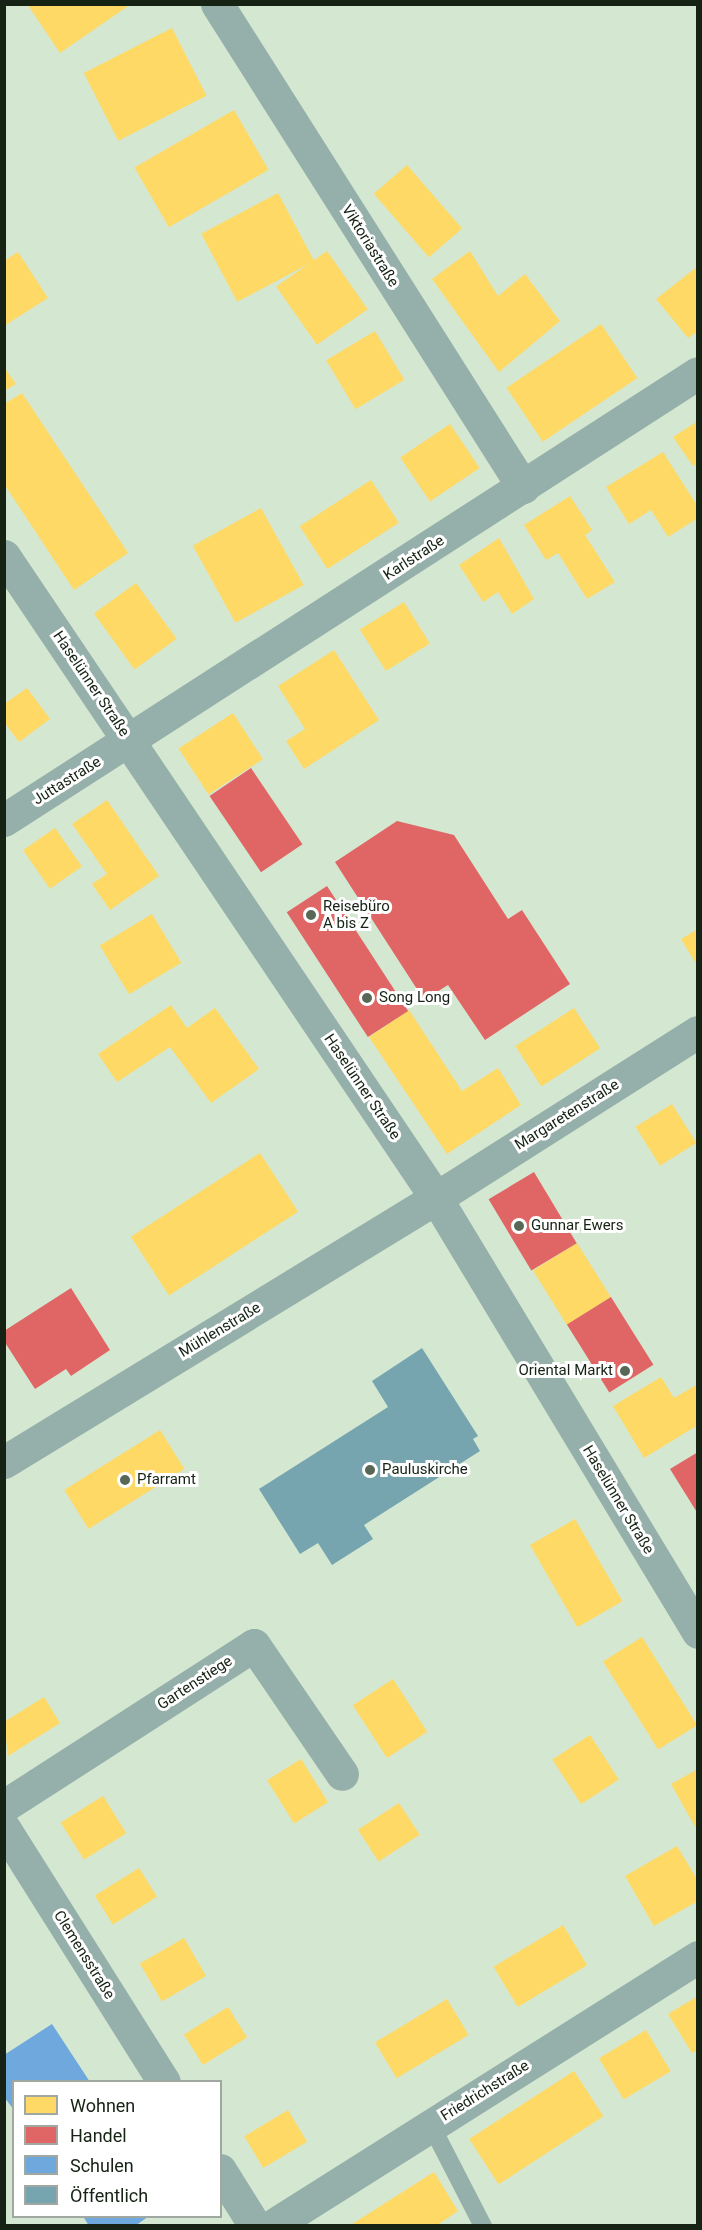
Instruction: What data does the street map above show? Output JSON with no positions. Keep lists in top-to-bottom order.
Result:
{
  "streets": {
    "street": [
      "Viktoriastraße",
      "Karlstraße",
      "Haselünner Straße",
      "Juttastraße",
      "Margaretenstraße",
      "Mühlenstraße",
      "Gartenstiege",
      "Clemensstraße",
      "Friedrichstraße"
    ]
  },
  "crossings": [
    ["Viktoriastraße", "Karlstraße"],
    ["Karlstraße", "Haselünner Straße"],
    ["Karlstraße", "Juttastraße"],
    ["Haselünner Straße", "Juttastraße"],
    ["Haselünner Straße", "Margaretenstraße"],
    ["Haselünner Straße", "Mühlenstraße"],
    ["Margaretenstraße", "Mühlenstraße"]
  ],
  "places": [
    "Reisebüro A bis Z",
    "Song Long",
    "Gunnar Ewers",
    "Oriental Markt",
    "Pauluskirche",
    "Pfarramt"
  ],
  "legend": [
    "Wohnen",
    "Handel",
    "Schulen",
    "Öffentlich"
  ]
}
